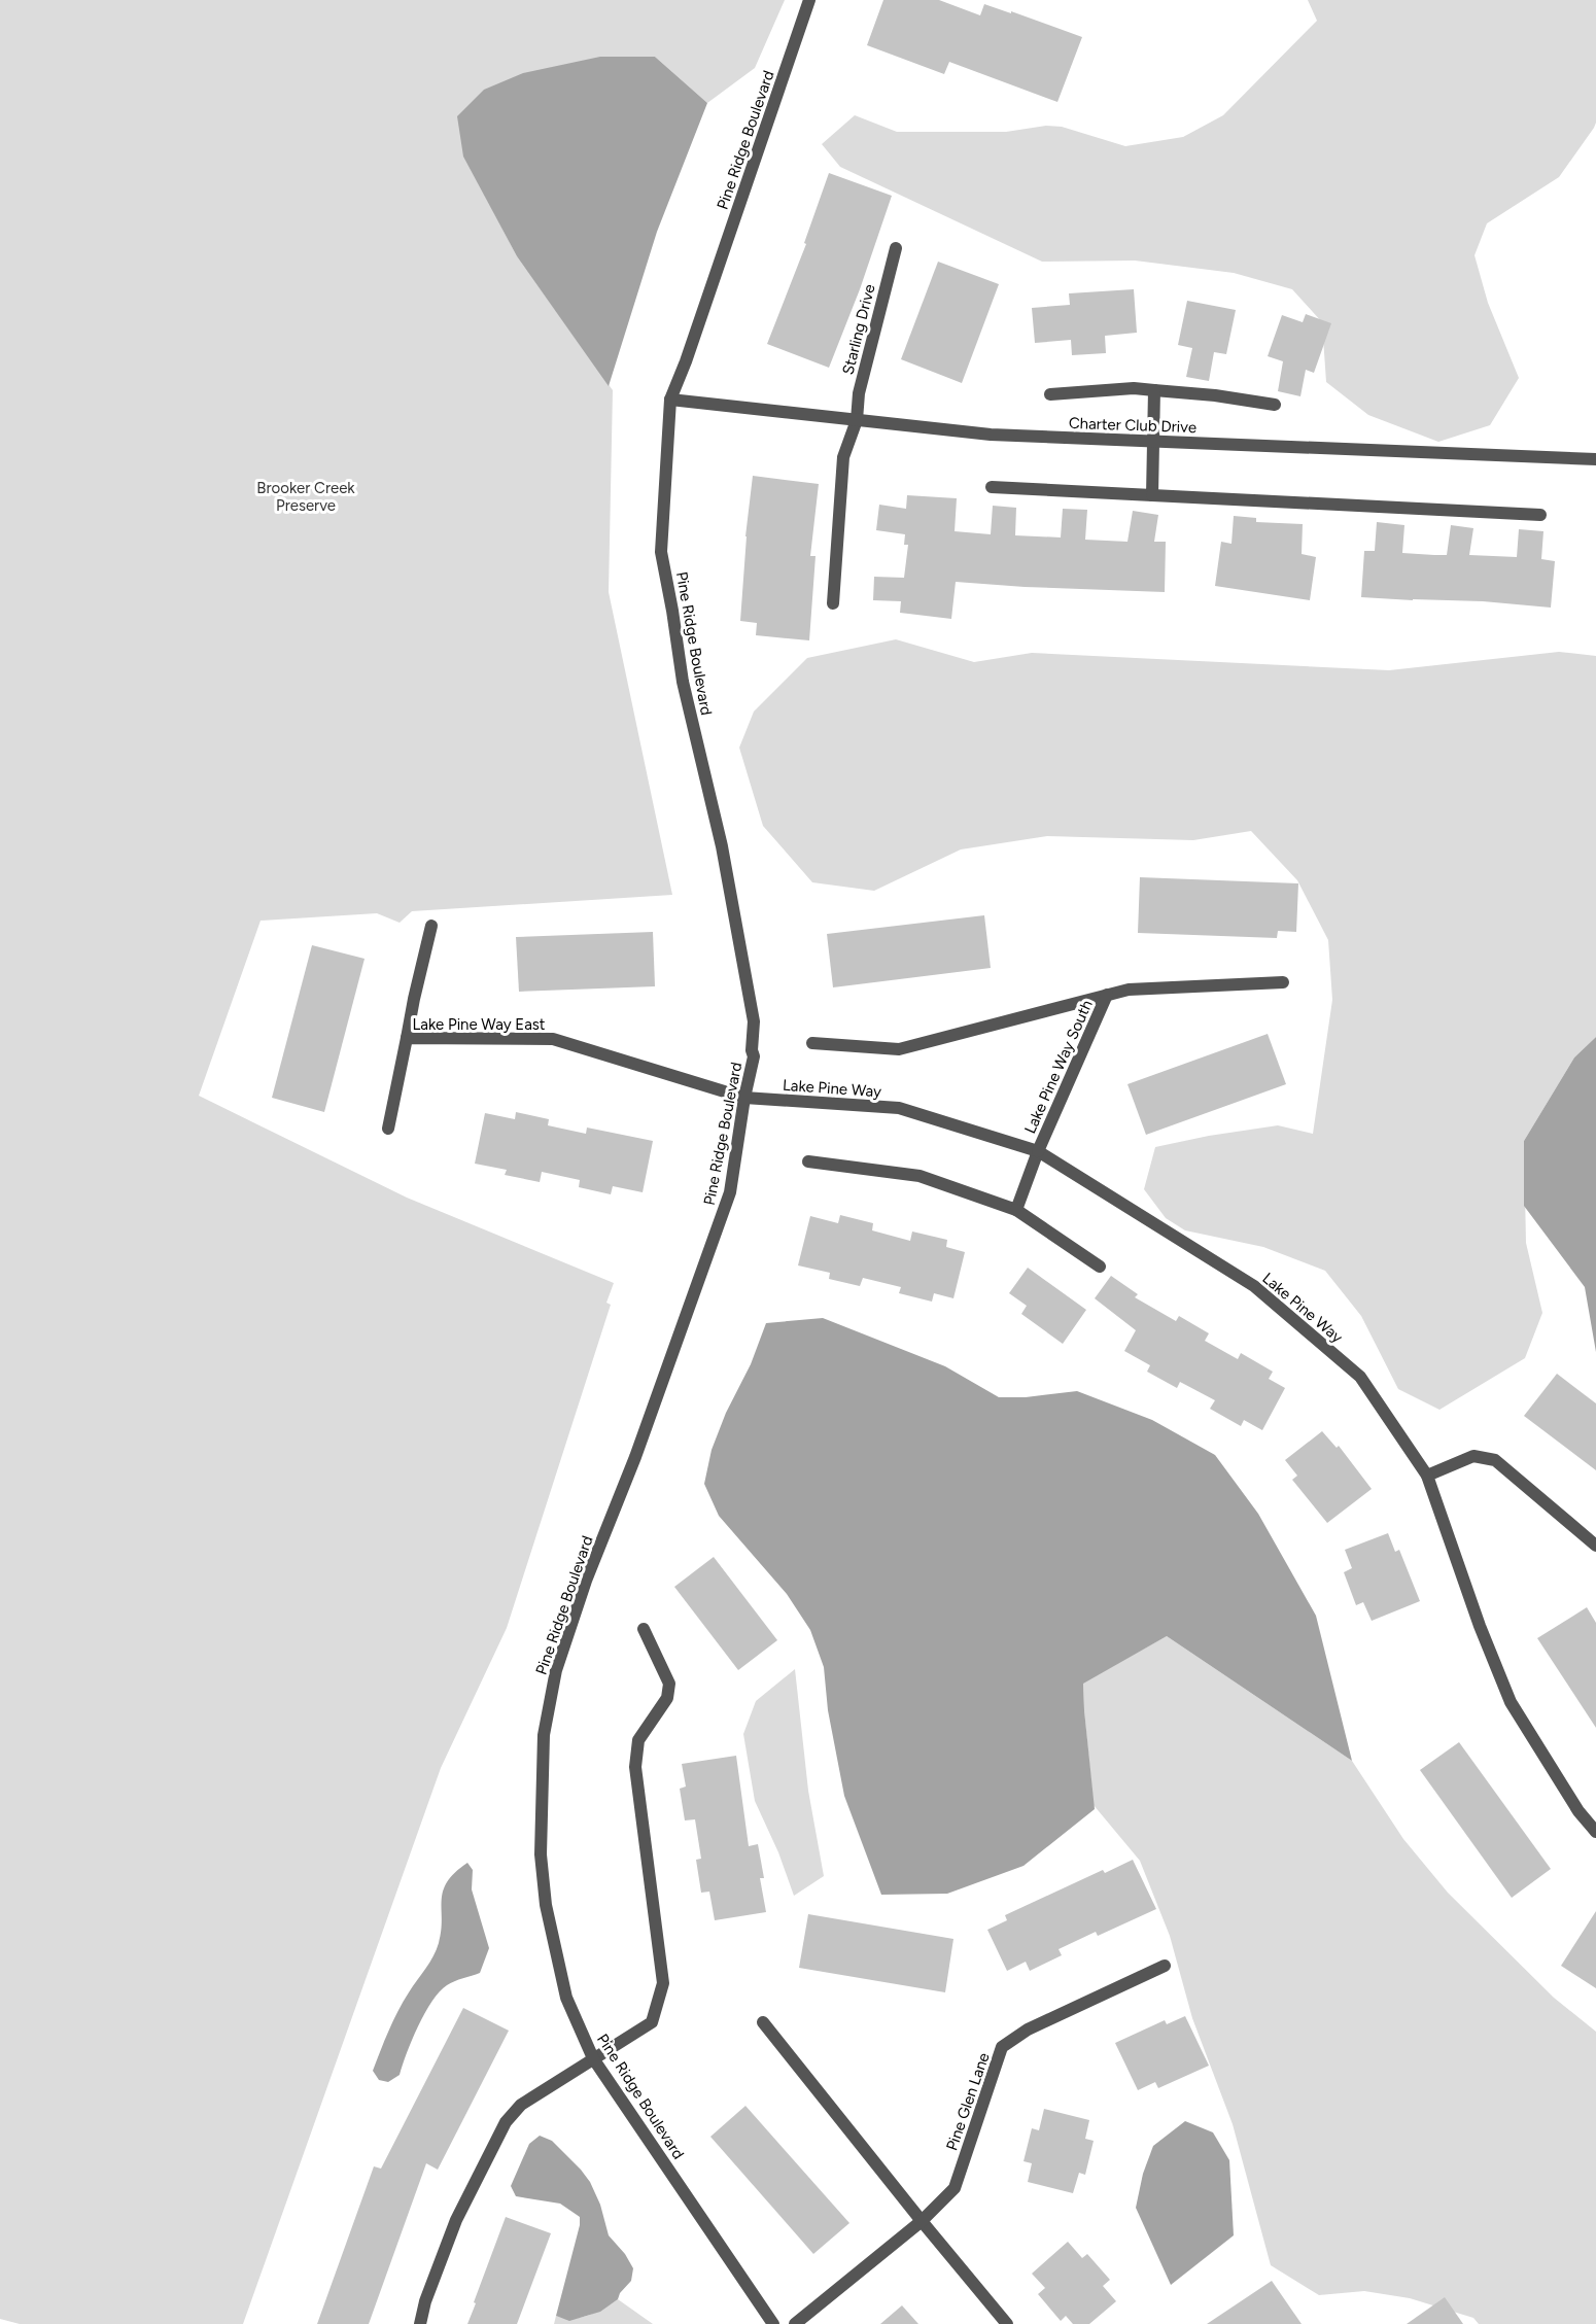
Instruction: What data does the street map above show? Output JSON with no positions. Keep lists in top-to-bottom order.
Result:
{
  "streets": {
    "street": [
      "Pine Ridge Boulevard",
      "Starling Drive",
      "Charter Club Drive",
      "Lake Pine Way East",
      "Lake Pine Way South",
      "Lake Pine Way",
      "Pine Glen Lane"
    ]
  },
  "crossings": [
    ["Pine Ridge Boulevard", "Charter Club Drive"],
    ["Pine Ridge Boulevard", "Lake Pine Way East"],
    ["Pine Ridge Boulevard", "Lake Pine Way"],
    ["Starling Drive", "Charter Club Drive"],
    ["Lake Pine Way East", "Lake Pine Way"],
    ["Lake Pine Way South", "Lake Pine Way"]
  ],
  "parks": ["Brooker Creek Preserve"]
}
